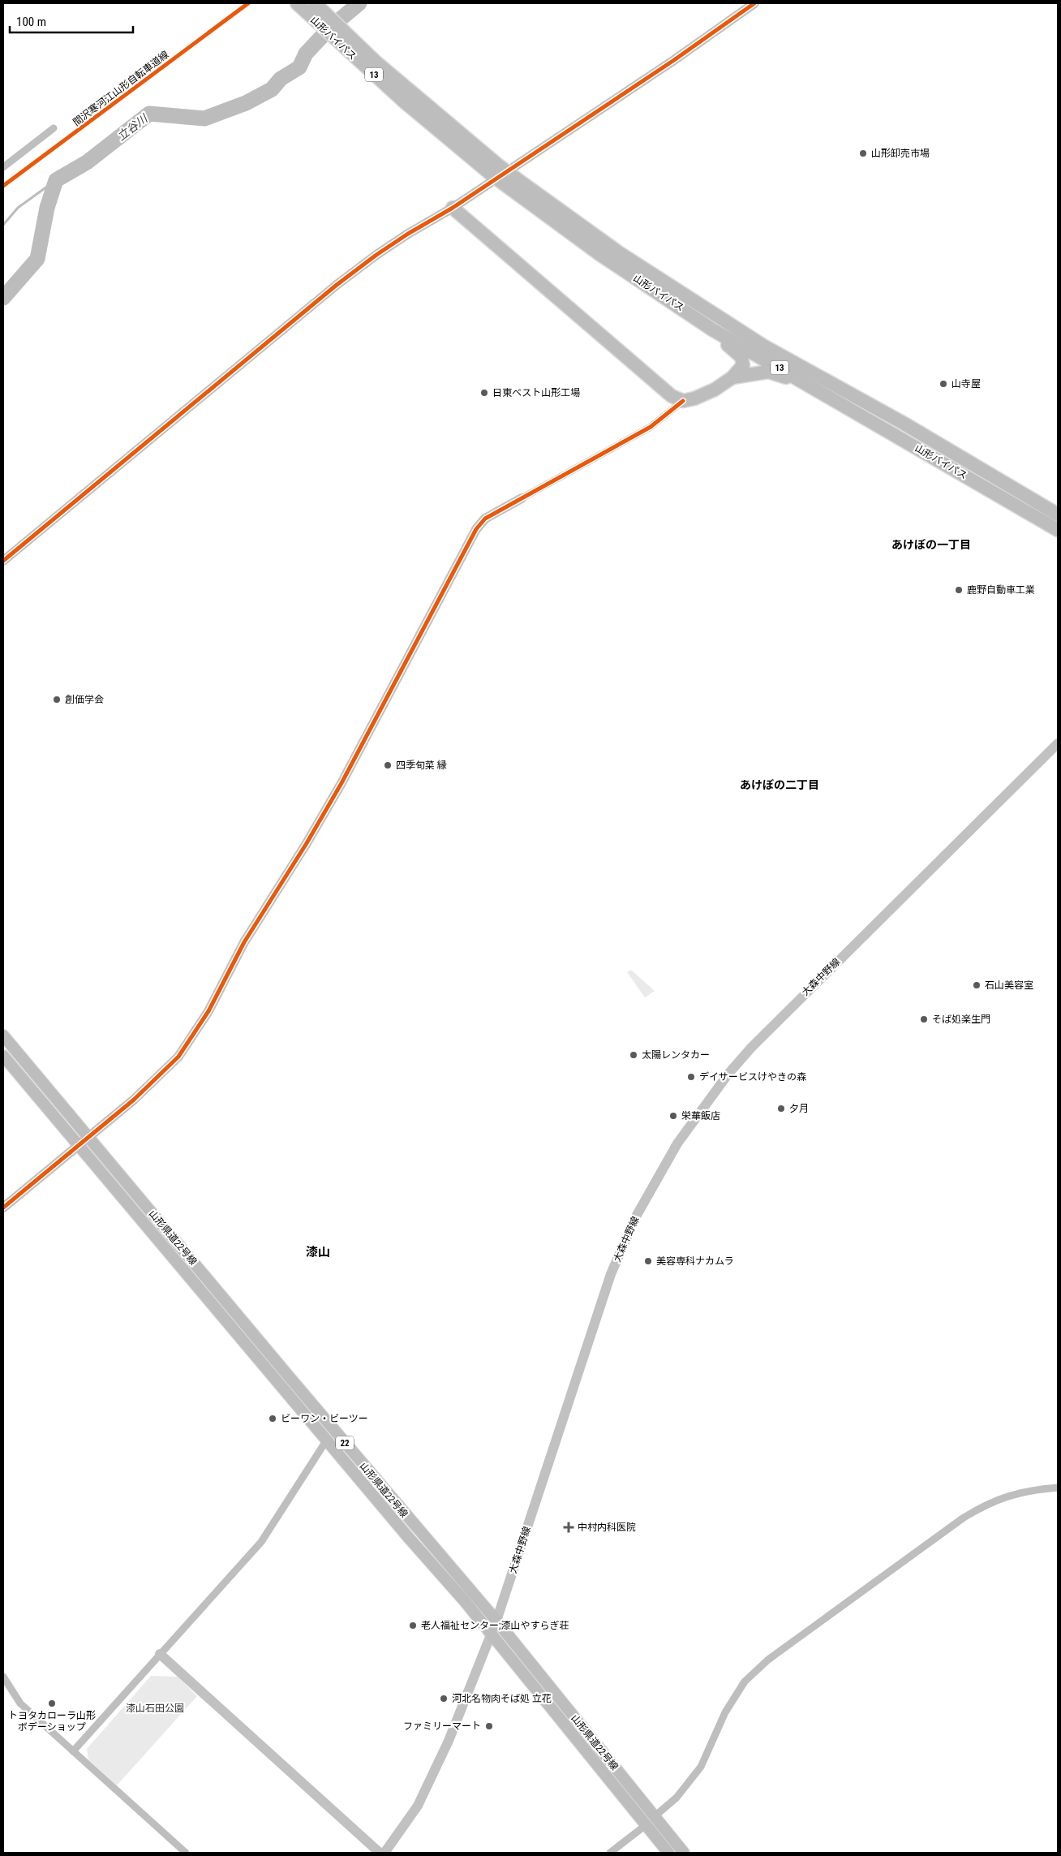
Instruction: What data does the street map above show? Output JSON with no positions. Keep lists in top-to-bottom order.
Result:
{
  "streets": {
    "highway": ["山形バイパス", "13"],
    "main road": ["山形県道22号線", "22"],
    "street": ["大森中野線"],
    "cycle path": ["間沢寒河江山形自転車道線"]
  },
  "crossings": [
    ["大森中野線", "山形県道22号線"]
  ],
  "districts": ["あけぼの一丁目", "あけぼの二丁目", "漆山"],
  "water": ["立谷川"],
  "parks": ["漆山石田公園"],
  "places": {
    "other": [
      "山形卸売市場",
      "山寺屋",
      "日東ベスト山形工場",
      "鹿野自動車工業",
      "創価学会",
      "四季旬菜 縁",
      "石山美容室",
      "そば処楽生門",
      "太陽レンタカー",
      "デイサービスけやきの森",
      "夕月",
      "栄華飯店",
      "美容専科ナカムラ",
      "ビーワン・ビーツー",
      "老人福祉センター;漆山やすらぎ荘",
      "河北名物肉そば処 立花",
      "トヨタカローラ山形 ボデーショップ",
      "ファミリーマート"
    ],
    "health": ["中村内科医院"]
  },
  "scale_bar": "100 m"
}
